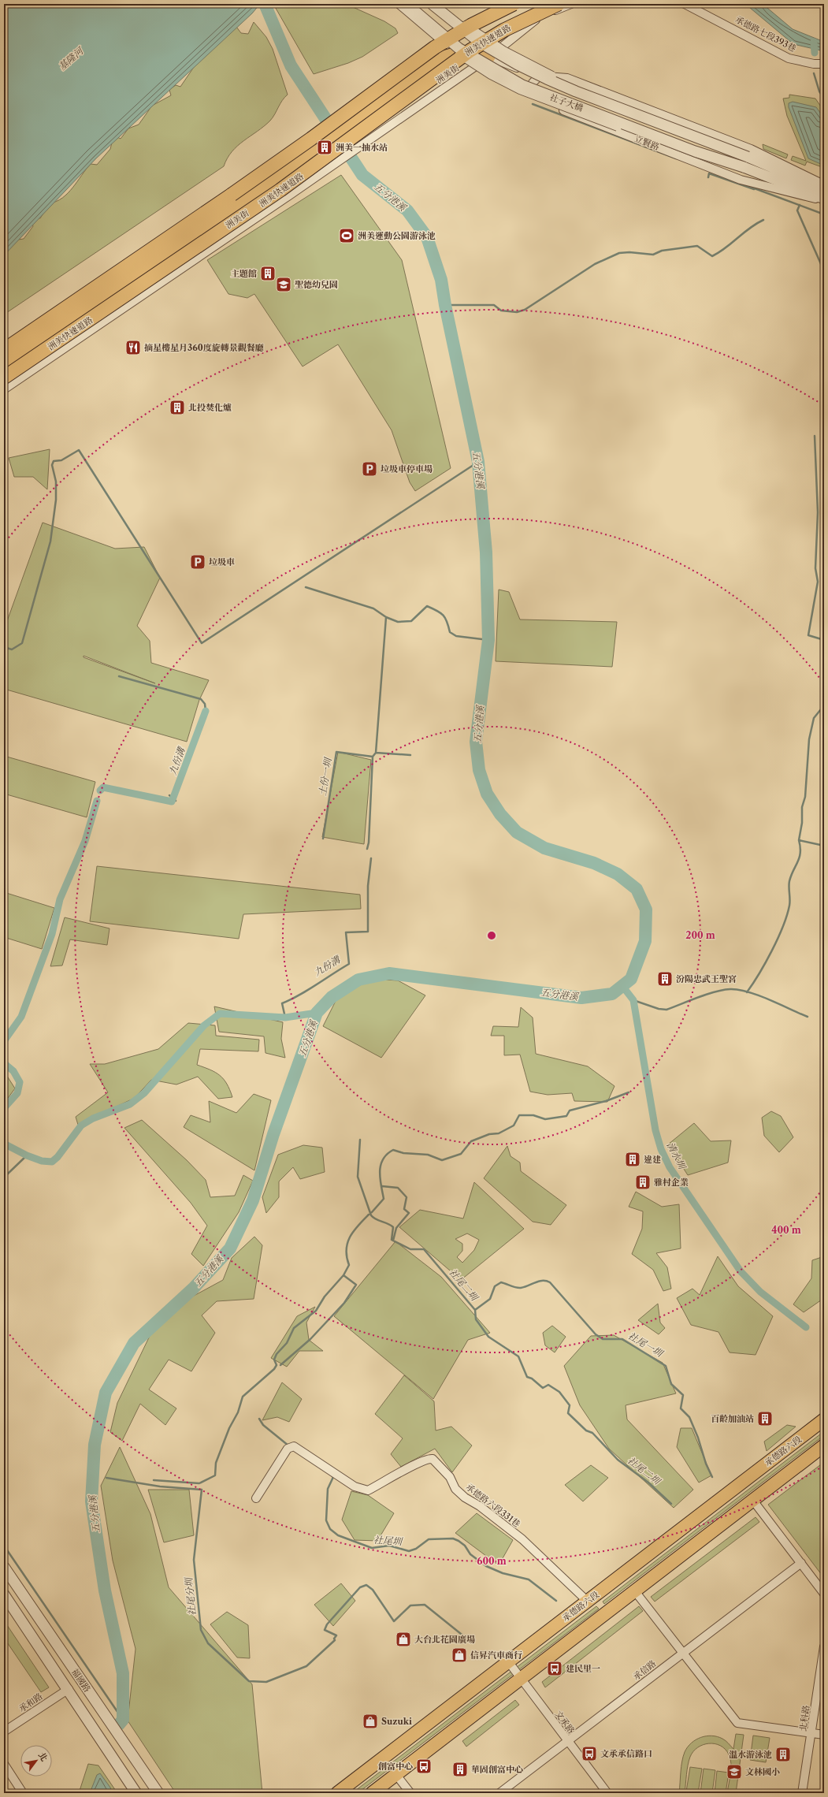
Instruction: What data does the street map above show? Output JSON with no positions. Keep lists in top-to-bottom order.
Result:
{
  "streets": {
    "highway": ["洲美快速道路"],
    "main road": ["承德路六段"],
    "street": [
      "承德路七段393巷",
      "洲美街",
      "社子大橋",
      "立賢路",
      "承德路六段331巷",
      "承信路",
      "福國路",
      "承和路",
      "北科路",
      "文承路"
    ]
  },
  "crossings": [
    ["洲美街", "立賢路"],
    ["社子大橋", "立賢路"],
    ["承德路六段", "承德路六段331巷"],
    ["承德路六段", "文承路"],
    ["承信路", "文承路"],
    ["福國路", "承和路"]
  ],
  "water": [
    "基隆河",
    "五分港溪",
    "九份溝",
    "土份一圳",
    "清水圳",
    "社尾二圳",
    "社尾一圳",
    "社尾圳",
    "社尾分圳"
  ],
  "places": {
    "building": [
      "洲美一抽水站",
      "主題館",
      "北投焚化爐",
      "汾陽忠武王聖宮",
      "違建",
      "雅村企業",
      "百齡加油站",
      "溫水游泳池",
      "華固創富中心"
    ],
    "sports": ["洲美運動公園游泳池"],
    "school or university": ["聖德幼兒園", "文林國小"],
    "restaurant": ["摘星樓星月360度旋轉景觀餐廳"],
    "parking": ["垃圾車停車場", "垃圾車"],
    "shop": ["大台北花園廣場", "信昇汽車商行", "Suzuki"],
    "bus stop": ["建民里一", "文承承信路口", "創富中心"]
  },
  "north": "top right",
  "rings": ["200 m", "400 m", "600 m"]
}
